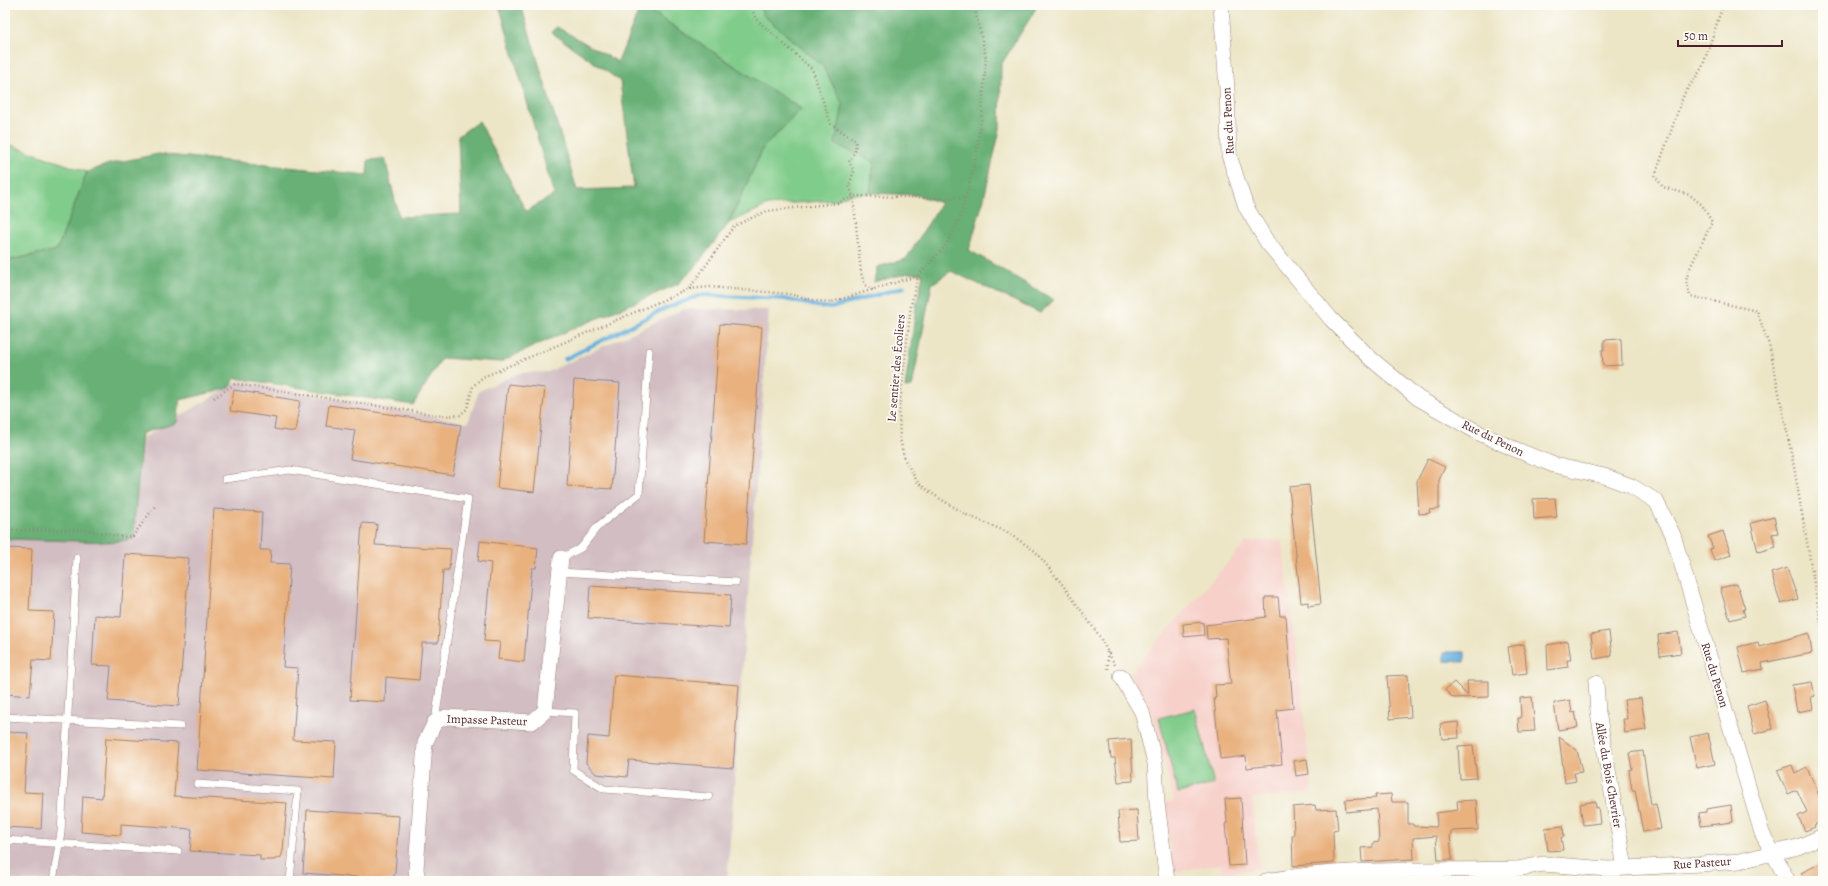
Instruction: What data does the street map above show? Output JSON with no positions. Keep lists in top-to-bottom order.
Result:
{
  "streets": {
    "street": [
      "Rue du Penon",
      "Impasse Pasteur",
      "Allée du Bois Chevrier",
      "Rue Pasteur"
    ],
    "path": ["Le sentier des Écoliers"]
  },
  "crossings": [
    ["Rue du Penon", "Rue Pasteur"],
    ["Allée du Bois Chevrier", "Rue Pasteur"]
  ],
  "scale_bar": "50 m"
}
